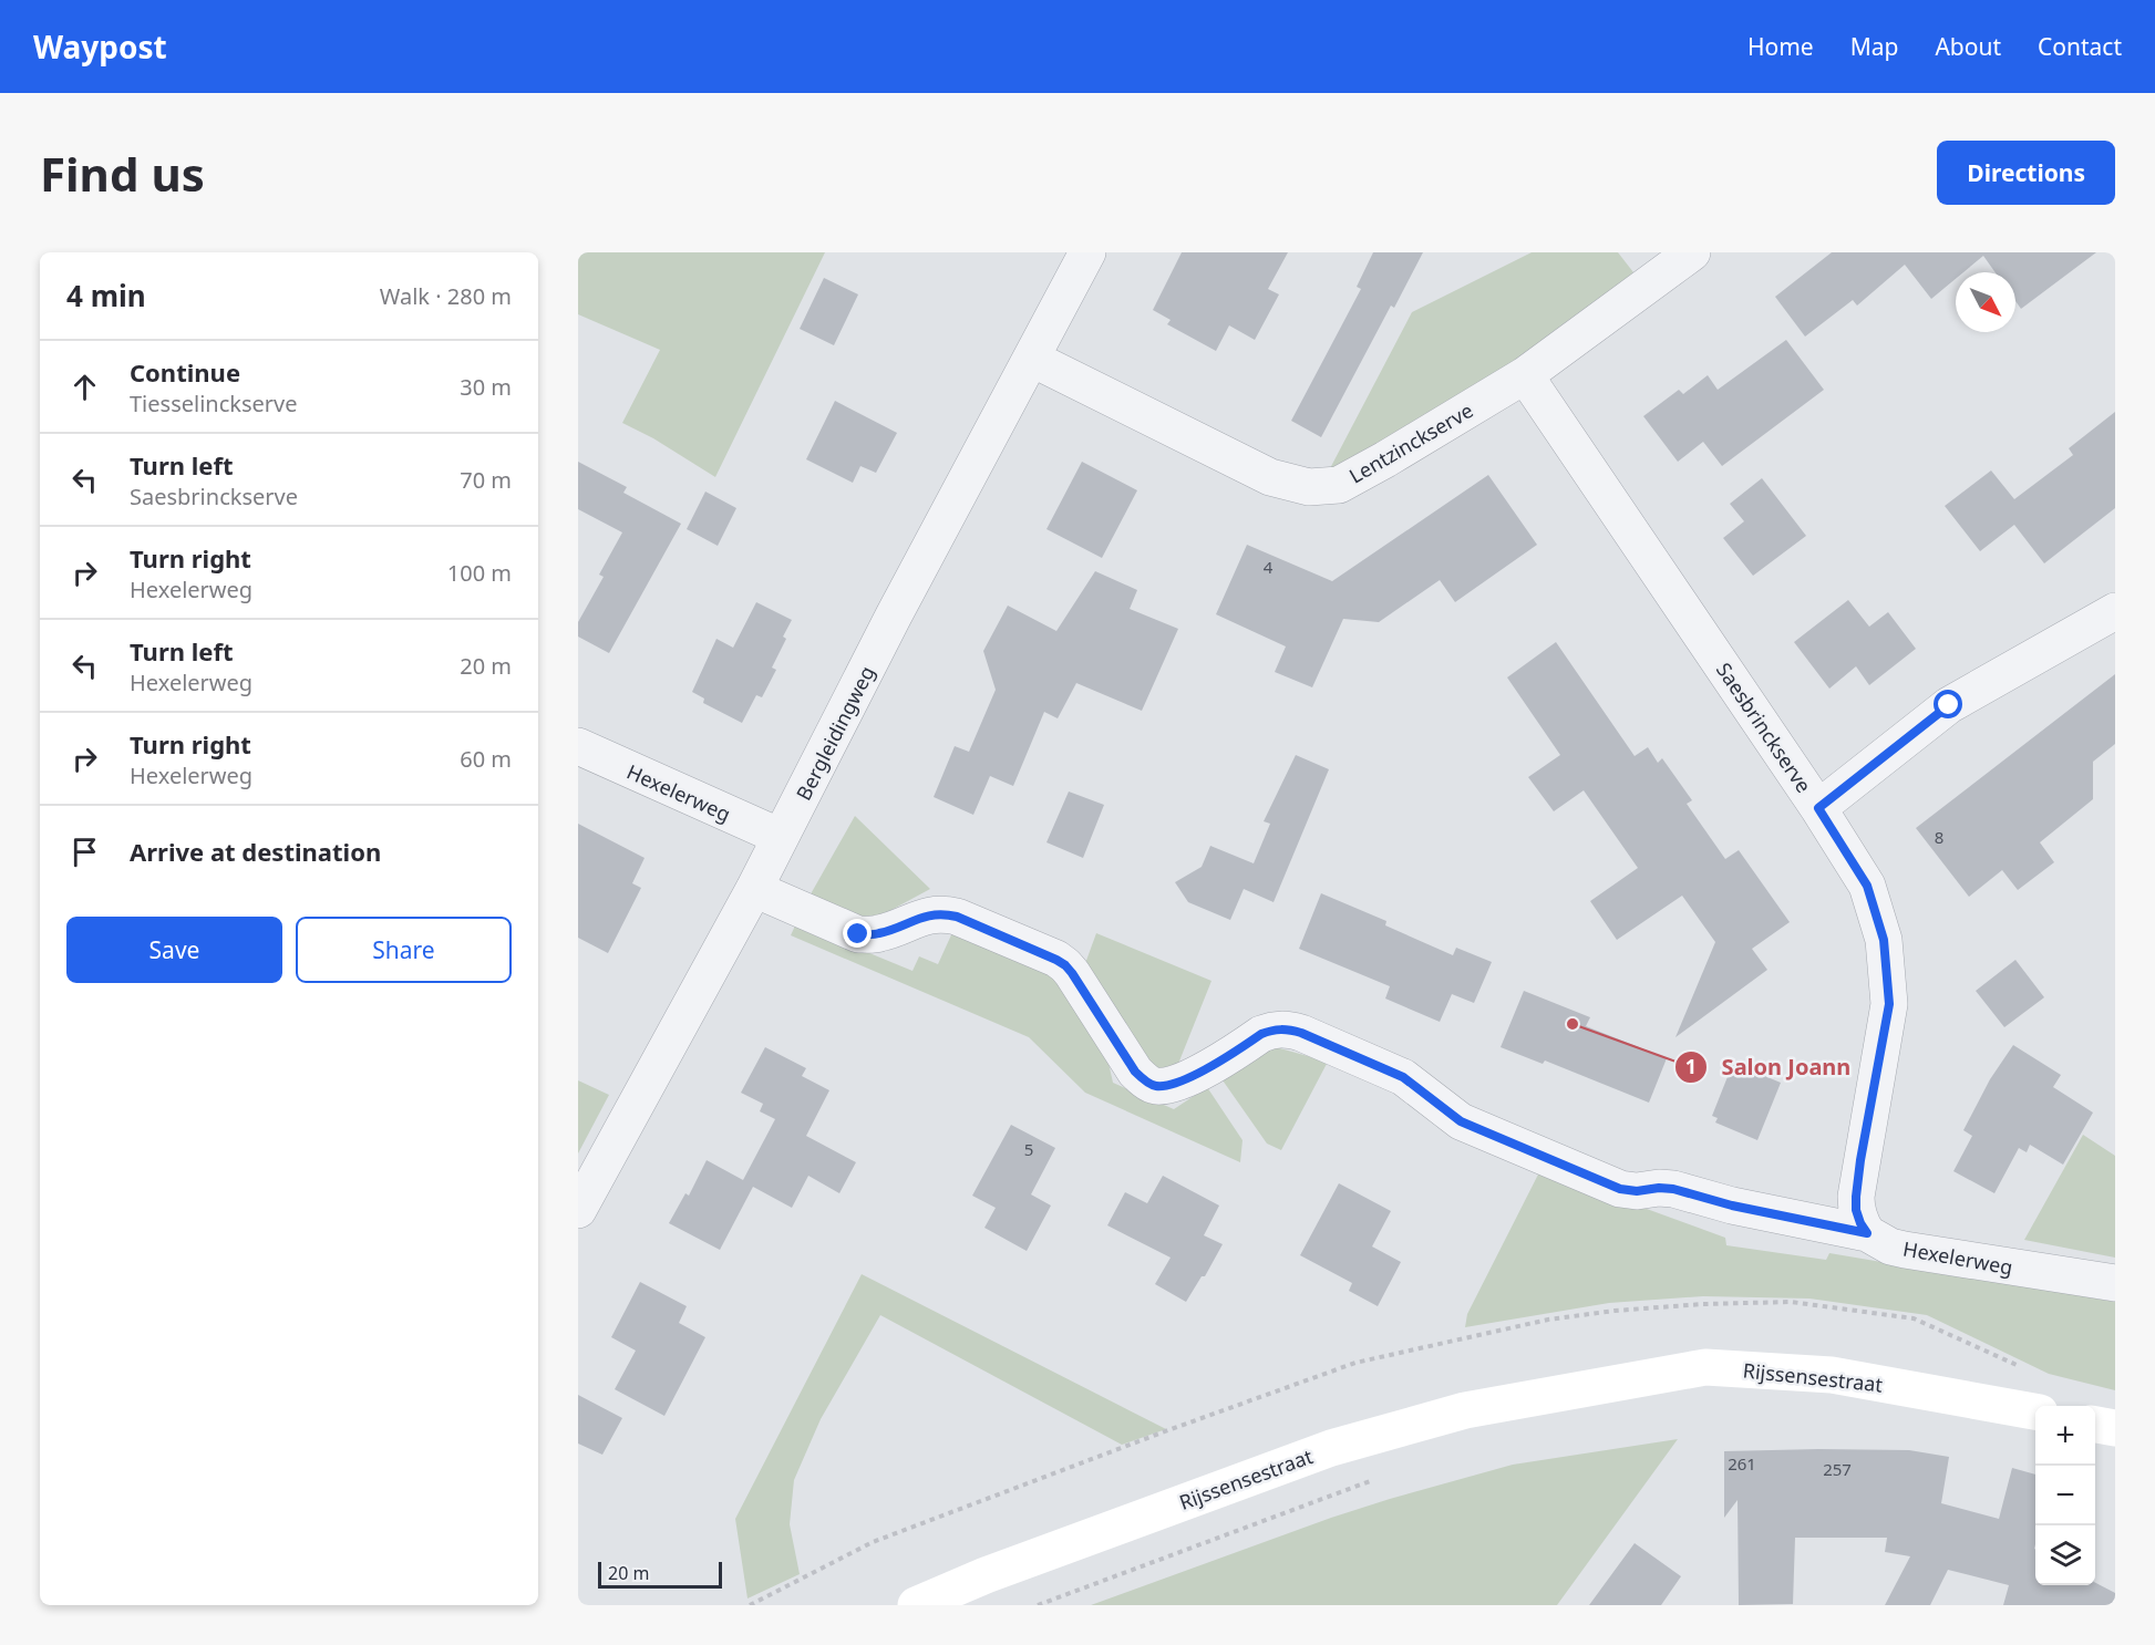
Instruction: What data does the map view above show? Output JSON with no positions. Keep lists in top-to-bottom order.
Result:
{
  "streets": {
    "main road": ["Rijssensestraat"],
    "street": [
      "Lentzinckserve",
      "Saesbrinckserve",
      "Bergleidingweg",
      "Hexelerweg"
    ]
  },
  "crossings": [
    ["Lentzinckserve", "Saesbrinckserve"],
    ["Lentzinckserve", "Bergleidingweg"],
    ["Saesbrinckserve", "Hexelerweg"],
    ["Bergleidingweg", "Hexelerweg"]
  ],
  "places": ["Salon Joann"],
  "house_numbers": [
    "4",
    "8",
    "5",
    "261",
    "257"
  ],
  "scale_bar": "20 m",
  "north": "bottom right",
  "page": {
    "header": "Waypost",
    "nav": [
      "Home",
      "Map",
      "About",
      "Contact"
    ],
    "buttons": [
      "Directions",
      ["Save", "Share"]
    ],
    "title": "Find us",
    "heading": ["4 min", "Walk · 280 m"],
    "list": [
      ["Continue", "Tiesselinckserve", "30 m"],
      ["Turn left", "Saesbrinckserve", "70 m"],
      ["Turn right", "Hexelerweg", "100 m"],
      ["Turn left", "Hexelerweg", "20 m"],
      ["Turn right", "Hexelerweg", "60 m"],
      "Arrive at destination"
    ],
    "map_buttons": ["+", "−"],
    "scale": "20 m"
  }
}
